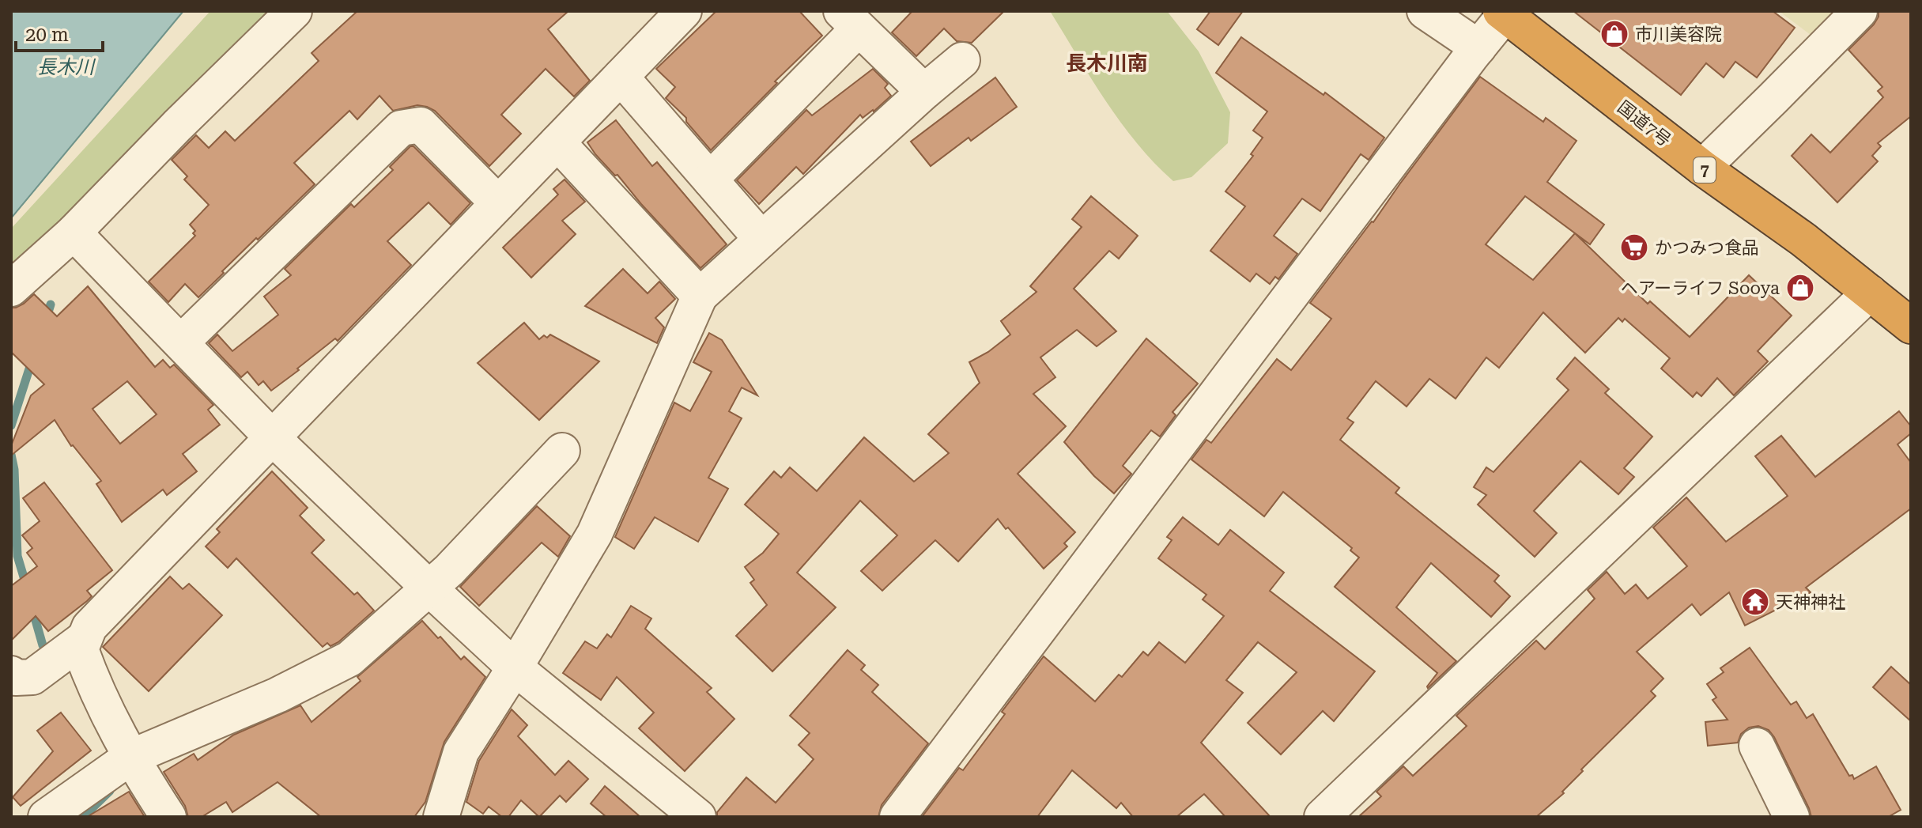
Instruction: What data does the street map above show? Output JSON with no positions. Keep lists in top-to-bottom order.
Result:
{
  "streets": {
    "highway": ["国道7号", "7"]
  },
  "districts": ["長木川南"],
  "water": ["長木川"],
  "places": {
    "shop": ["市川美容院", "ヘアーライフ Sooya"],
    "supermarket": ["かつみつ食品"],
    "temple": ["天神神社"]
  },
  "scale_bar": "20 m"
}
